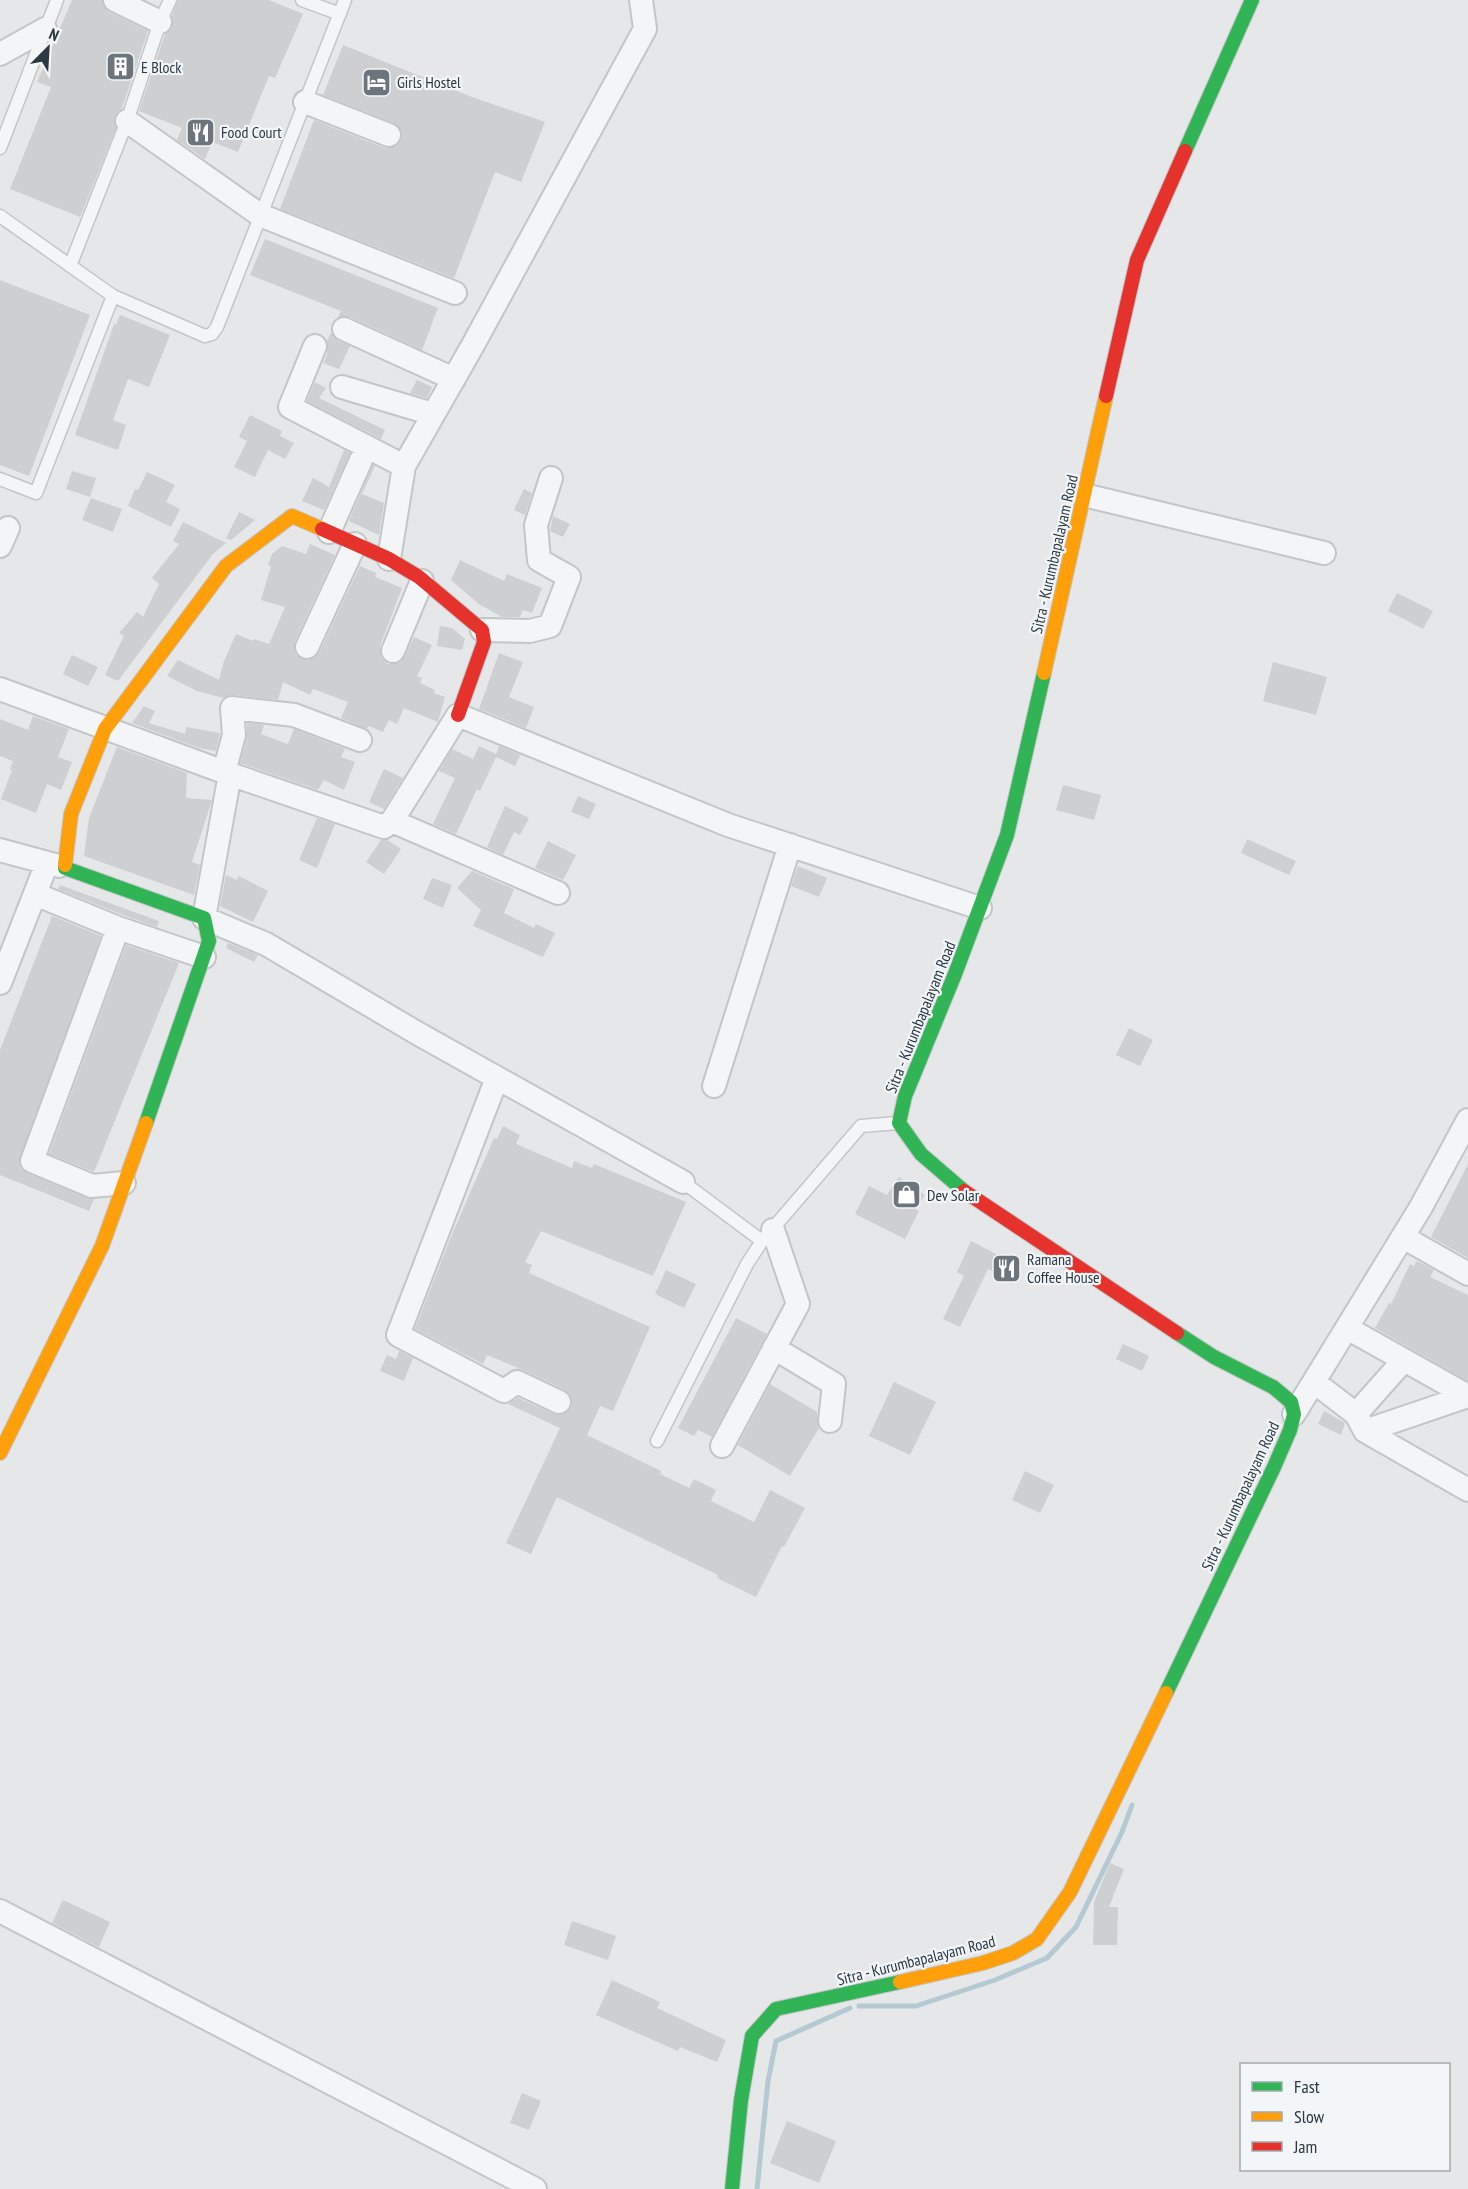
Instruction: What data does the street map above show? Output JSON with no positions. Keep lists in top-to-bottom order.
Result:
{
  "streets": {
    "main road": ["Sitra - Kurumbapalayam Road"]
  },
  "places": {
    "building": ["E Block"],
    "hotel": ["Girls Hostel"],
    "restaurant": ["Food Court", "Ramana Coffee House"],
    "shop": ["Dev Solar"]
  },
  "legend": ["Fast", "Slow", "Jam"],
  "north": "top right"
}
